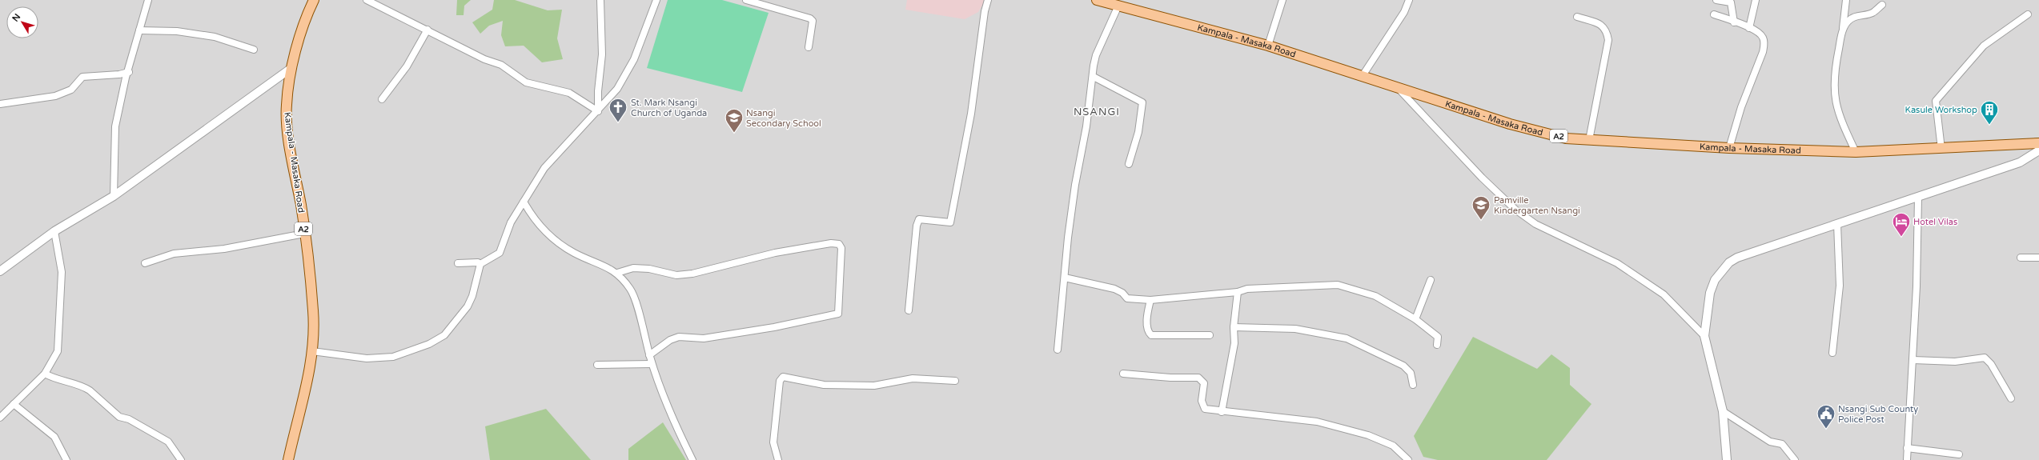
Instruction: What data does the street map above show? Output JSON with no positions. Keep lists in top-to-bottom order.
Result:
{
  "streets": {
    "main road": ["Kampala - Masaka Road", "A2"]
  },
  "districts": ["NSANGI"],
  "places": {
    "church": ["St. Mark Nsangi Church of Uganda"],
    "building": ["Kasule Workshop"],
    "school or university": ["Nsangi Secondary School", "Pamville Kindergarten Nsangi"],
    "hotel": ["Hotel Vilas"],
    "public building": ["Nsangi Sub County Police Post"]
  },
  "north": "top left"
}
